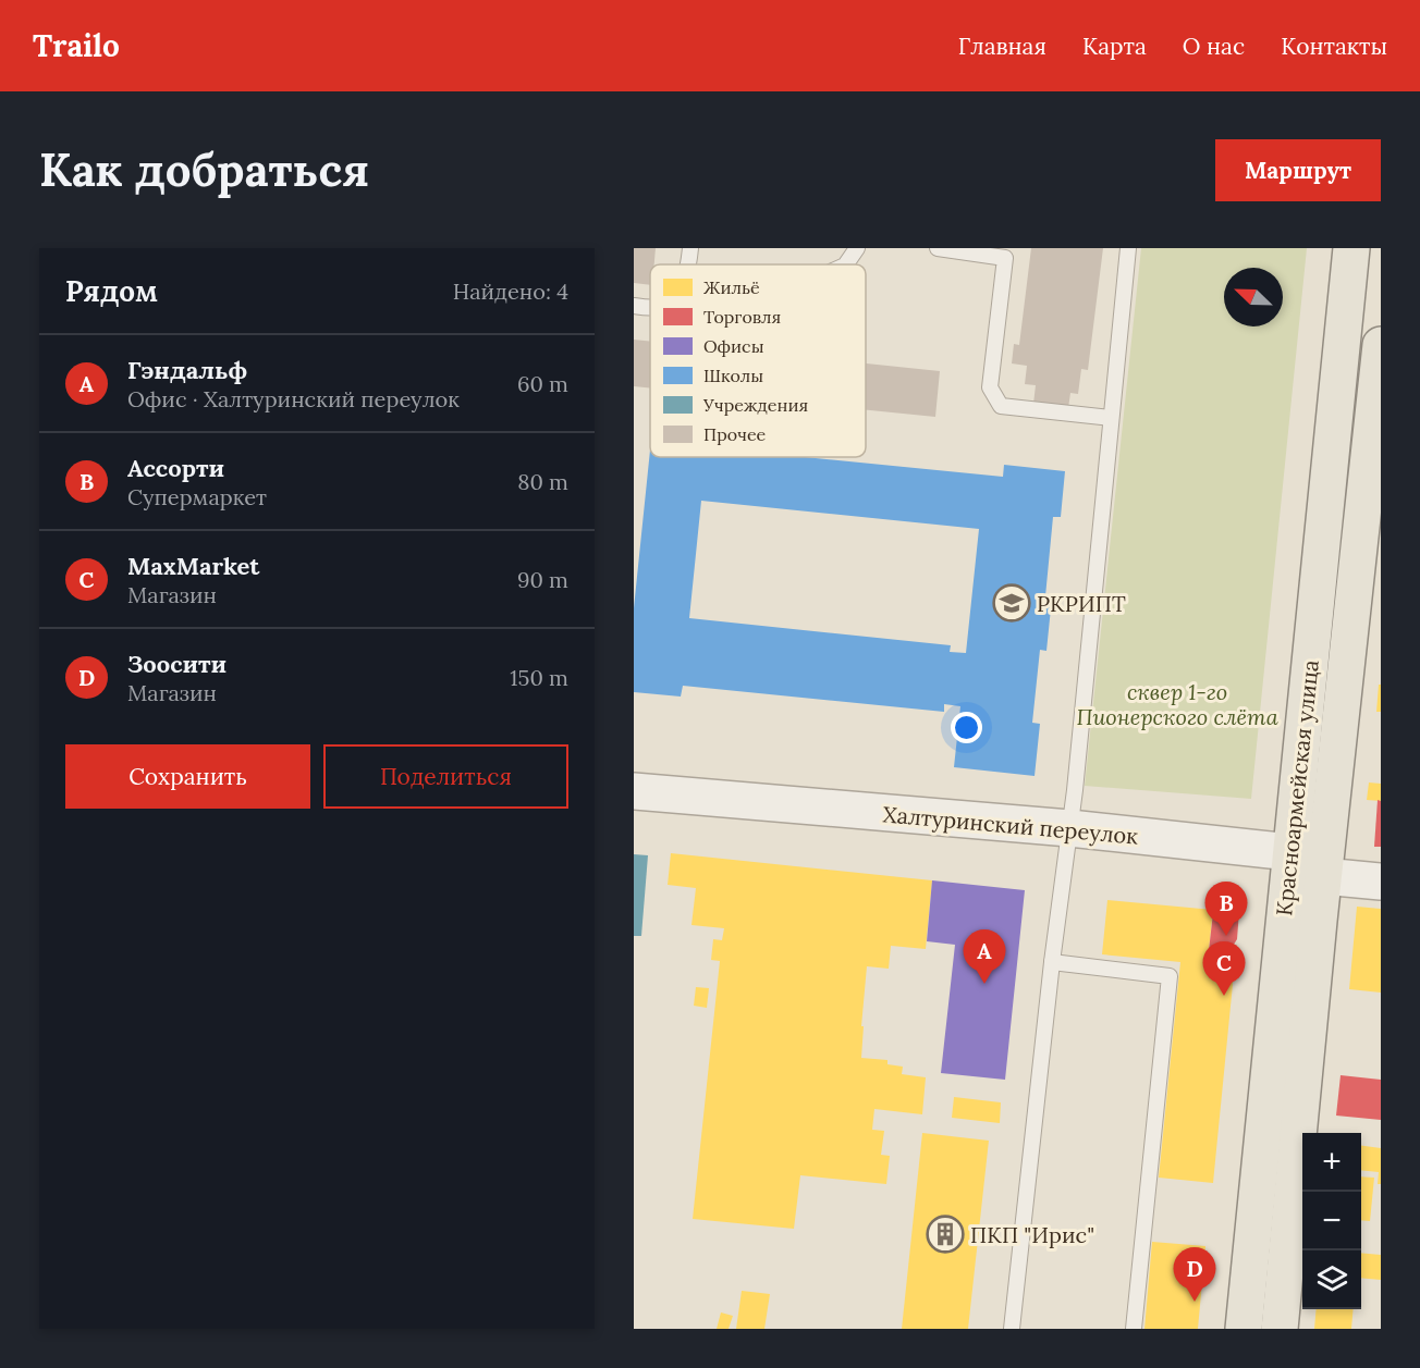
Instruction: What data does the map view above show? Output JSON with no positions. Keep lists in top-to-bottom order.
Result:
{
  "streets": {
    "main road": ["Красноармейская улица"],
    "street": ["Халтуринский переулок"]
  },
  "crossings": [
    ["Красноармейская улица", "Халтуринский переулок"]
  ],
  "parks": ["сквер 1-го Пионерского слёта"],
  "places": {
    "school or university": ["РКРИПТ"],
    "building": ["ПКП \"Ирис\""]
  },
  "legend": [
    "Жильё",
    "Торговля",
    "Офисы",
    "Школы",
    "Учреждения",
    "Прочее"
  ],
  "north": "top left",
  "page": {
    "header": "Trailo",
    "nav": [
      "Главная",
      "Карта",
      "О нас",
      "Контакты"
    ],
    "buttons": [
      "Маршрут",
      ["Сохранить", "Поделиться"]
    ],
    "title": "Как добраться",
    "heading": ["Рядом", "Найдено: 4"],
    "list": [
      {
        "mark": "A",
        "name": "Гэндальф",
        "note": "Офис · Халтуринский переулок",
        "value": "60 m"
      },
      {
        "mark": "B",
        "name": "Ассорти",
        "note": "Супермаркет",
        "value": "80 m"
      },
      {
        "mark": "C",
        "name": "MaxMarket",
        "note": "Магазин",
        "value": "90 m"
      },
      {
        "mark": "D",
        "name": "Зоосити",
        "note": "Магазин",
        "value": "150 m"
      }
    ],
    "pins": [
      "B",
      "A",
      "C",
      "D"
    ],
    "map_buttons": ["+", "−"]
  }
}
